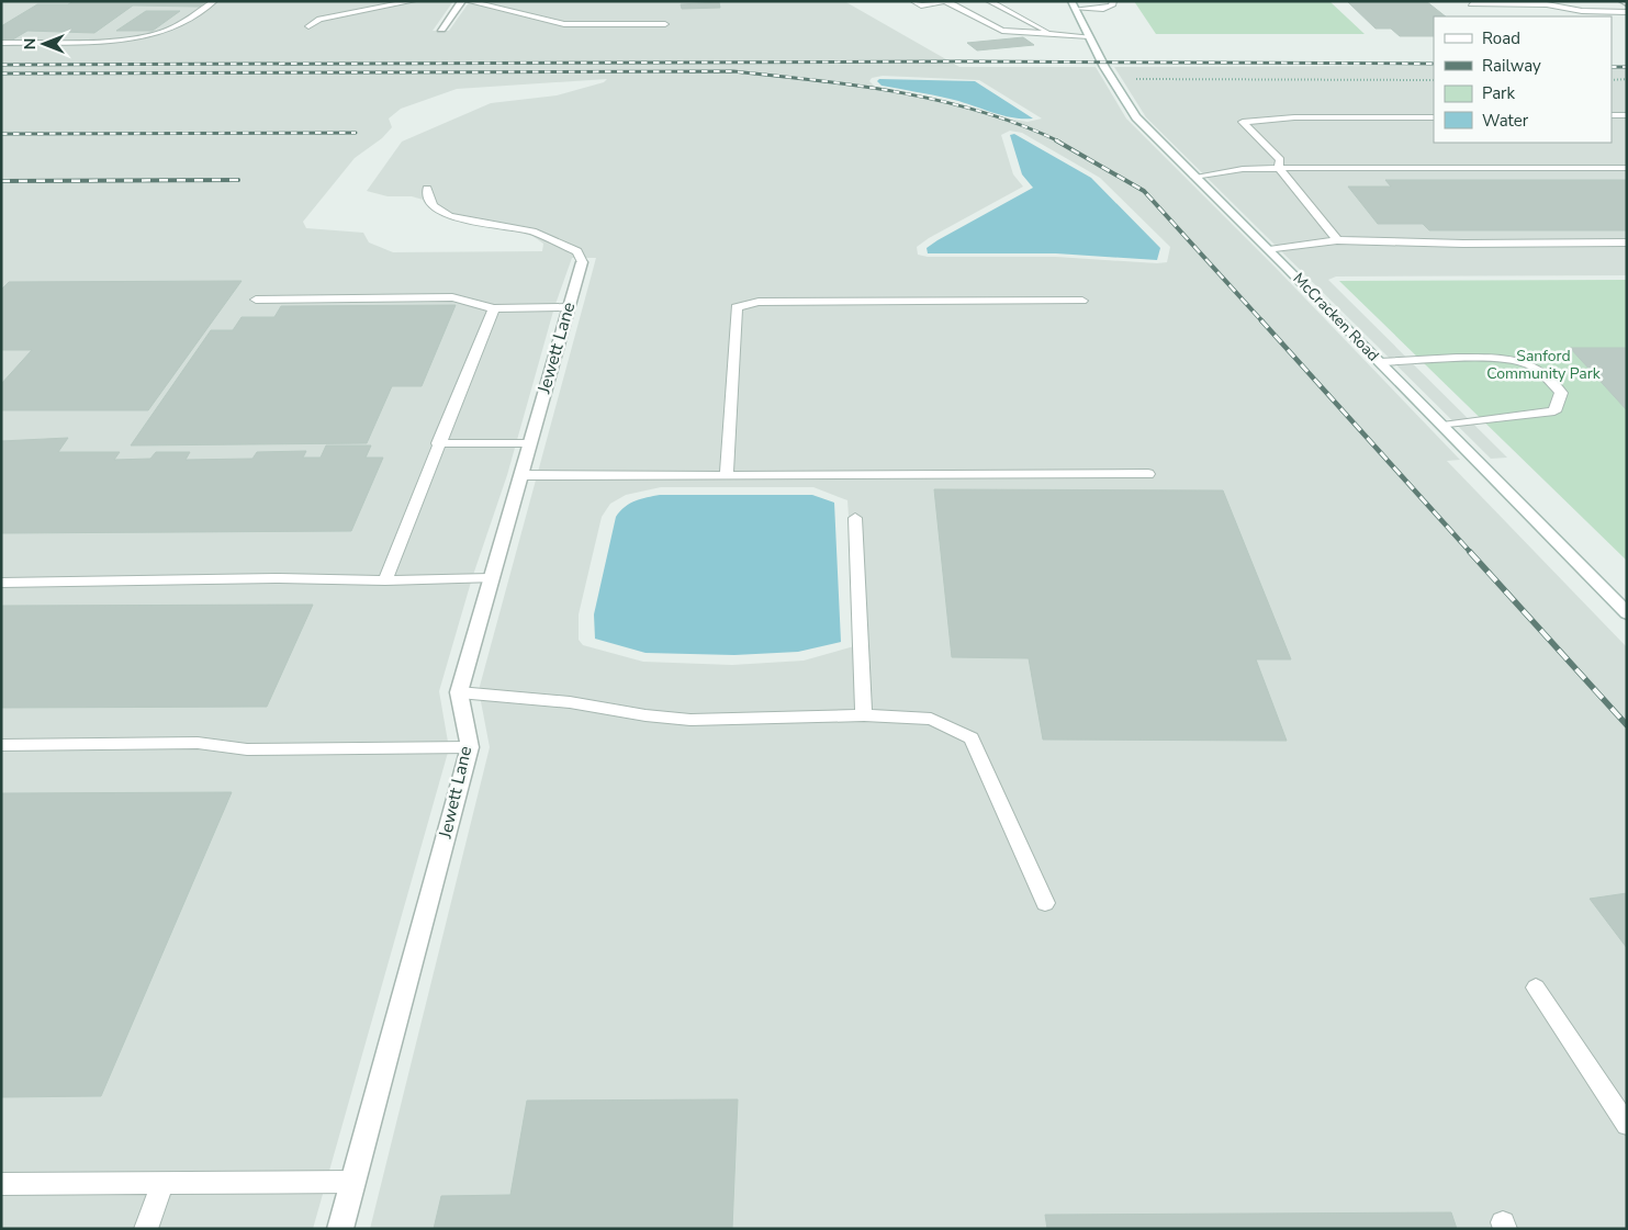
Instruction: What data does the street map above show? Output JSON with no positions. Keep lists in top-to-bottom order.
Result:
{
  "streets": {
    "street": ["McCracken Road", "Jewett Lane"]
  },
  "parks": ["Sanford Community Park"],
  "legend": [
    "Road",
    "Railway",
    "Park",
    "Water"
  ],
  "north": "left"
}
